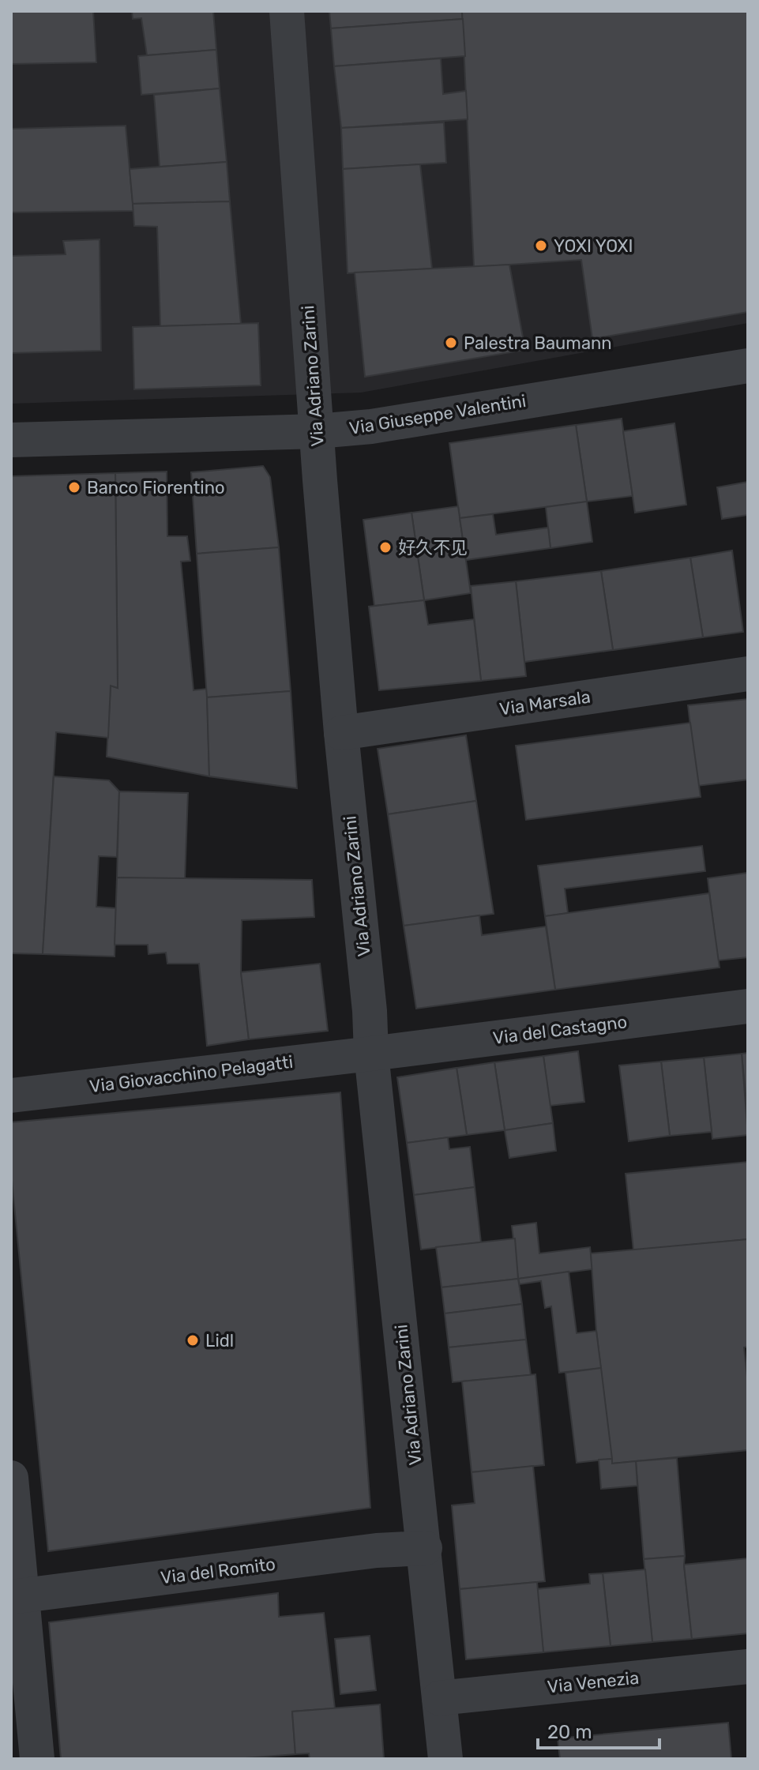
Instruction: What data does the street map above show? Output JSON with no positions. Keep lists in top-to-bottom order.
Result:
{
  "streets": {
    "street": [
      "Via Adriano Zarini",
      "Via Giuseppe Valentini",
      "Via Marsala",
      "Via del Castagno",
      "Via Giovacchino Pelagatti",
      "Via del Romito",
      "Via Venezia"
    ]
  },
  "crossings": [
    ["Via Adriano Zarini", "Via Giuseppe Valentini"],
    ["Via Adriano Zarini", "Via Marsala"],
    ["Via Adriano Zarini", "Via del Castagno"],
    ["Via Adriano Zarini", "Via Giovacchino Pelagatti"],
    ["Via Adriano Zarini", "Via del Romito"],
    ["Via Adriano Zarini", "Via Venezia"],
    ["Via del Castagno", "Via Giovacchino Pelagatti"]
  ],
  "places": [
    "YOXI YOXI",
    "Palestra Baumann",
    "Banco Fiorentino",
    "好久不见",
    "Lidl"
  ],
  "scale_bar": "20 m"
}
